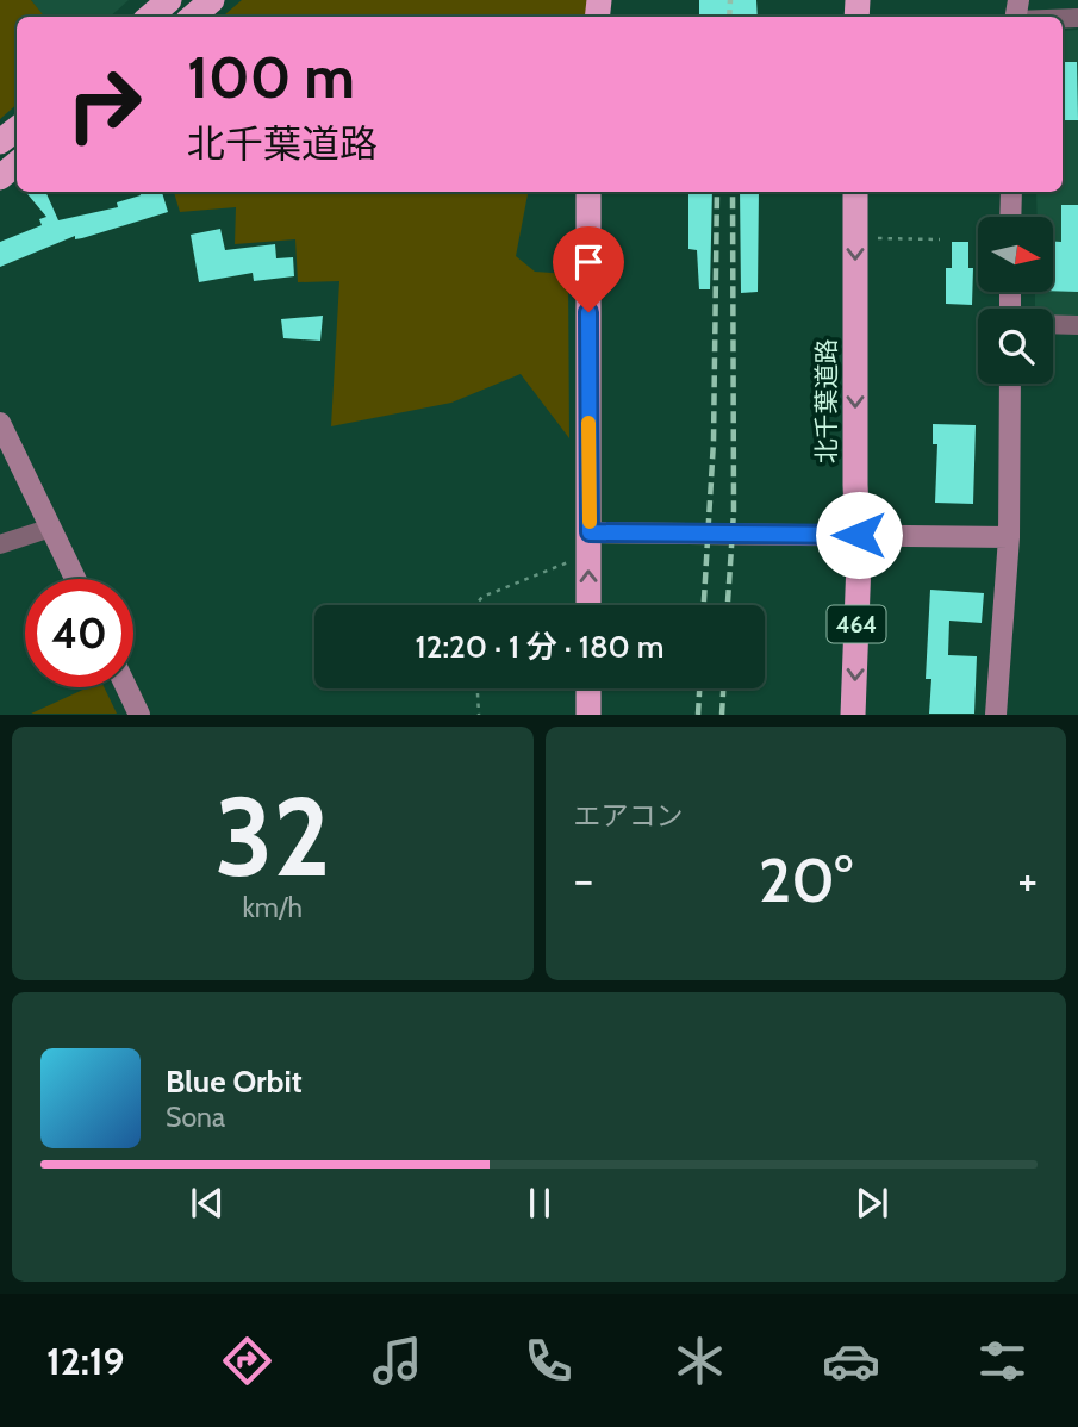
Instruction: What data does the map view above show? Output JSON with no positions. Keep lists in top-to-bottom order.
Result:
{
  "streets": {
    "highway": ["北千葉道路", "464"]
  },
  "one_way": ["北千葉道路"],
  "north": "right",
  "page": {
    "turn": ["100 m", "北千葉道路"],
    "limit": "40",
    "trip": "12:20 · 1 分 · 180 m",
    "tile": [
      ["32", "km/h"],
      "エアコン"
    ],
    "heat": ["−", "20°", "+"],
    "song": ["Blue Orbit", "Sona"],
    "tabs": "12:19"
  }
}
